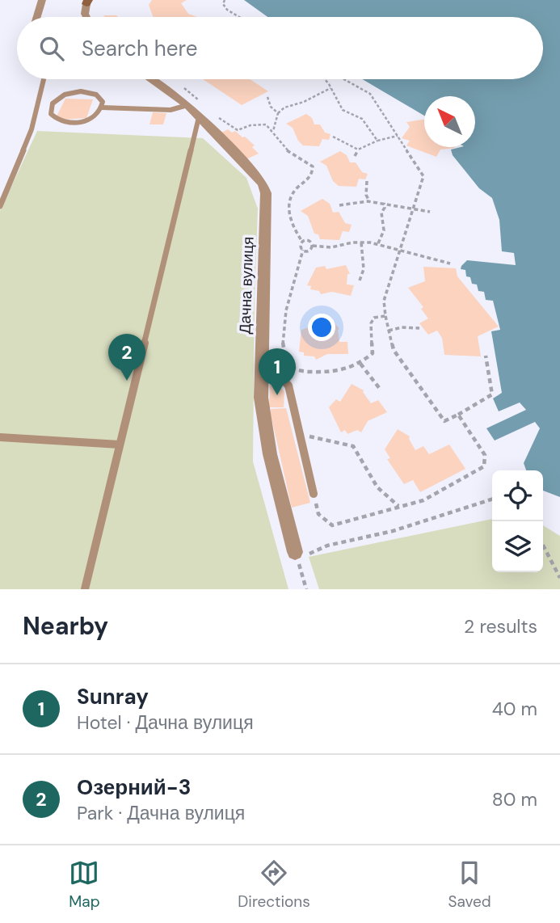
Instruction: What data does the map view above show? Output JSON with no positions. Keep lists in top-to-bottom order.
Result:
{
  "streets": {
    "street": ["Дачна вулиця"]
  },
  "north": "top left",
  "page": {
    "search": "Search here",
    "pins": ["2", "1"],
    "heading": ["Nearby", "2 results"],
    "list": [
      {
        "mark": "1",
        "name": "Sunray",
        "note": "Hotel · Дачна вулиця",
        "value": "40 m"
      },
      {
        "mark": "2",
        "name": "Озерний-3",
        "note": "Park · Дачна вулиця",
        "value": "80 m"
      }
    ],
    "nav": ["Map", "Directions", "Saved"]
  }
}
